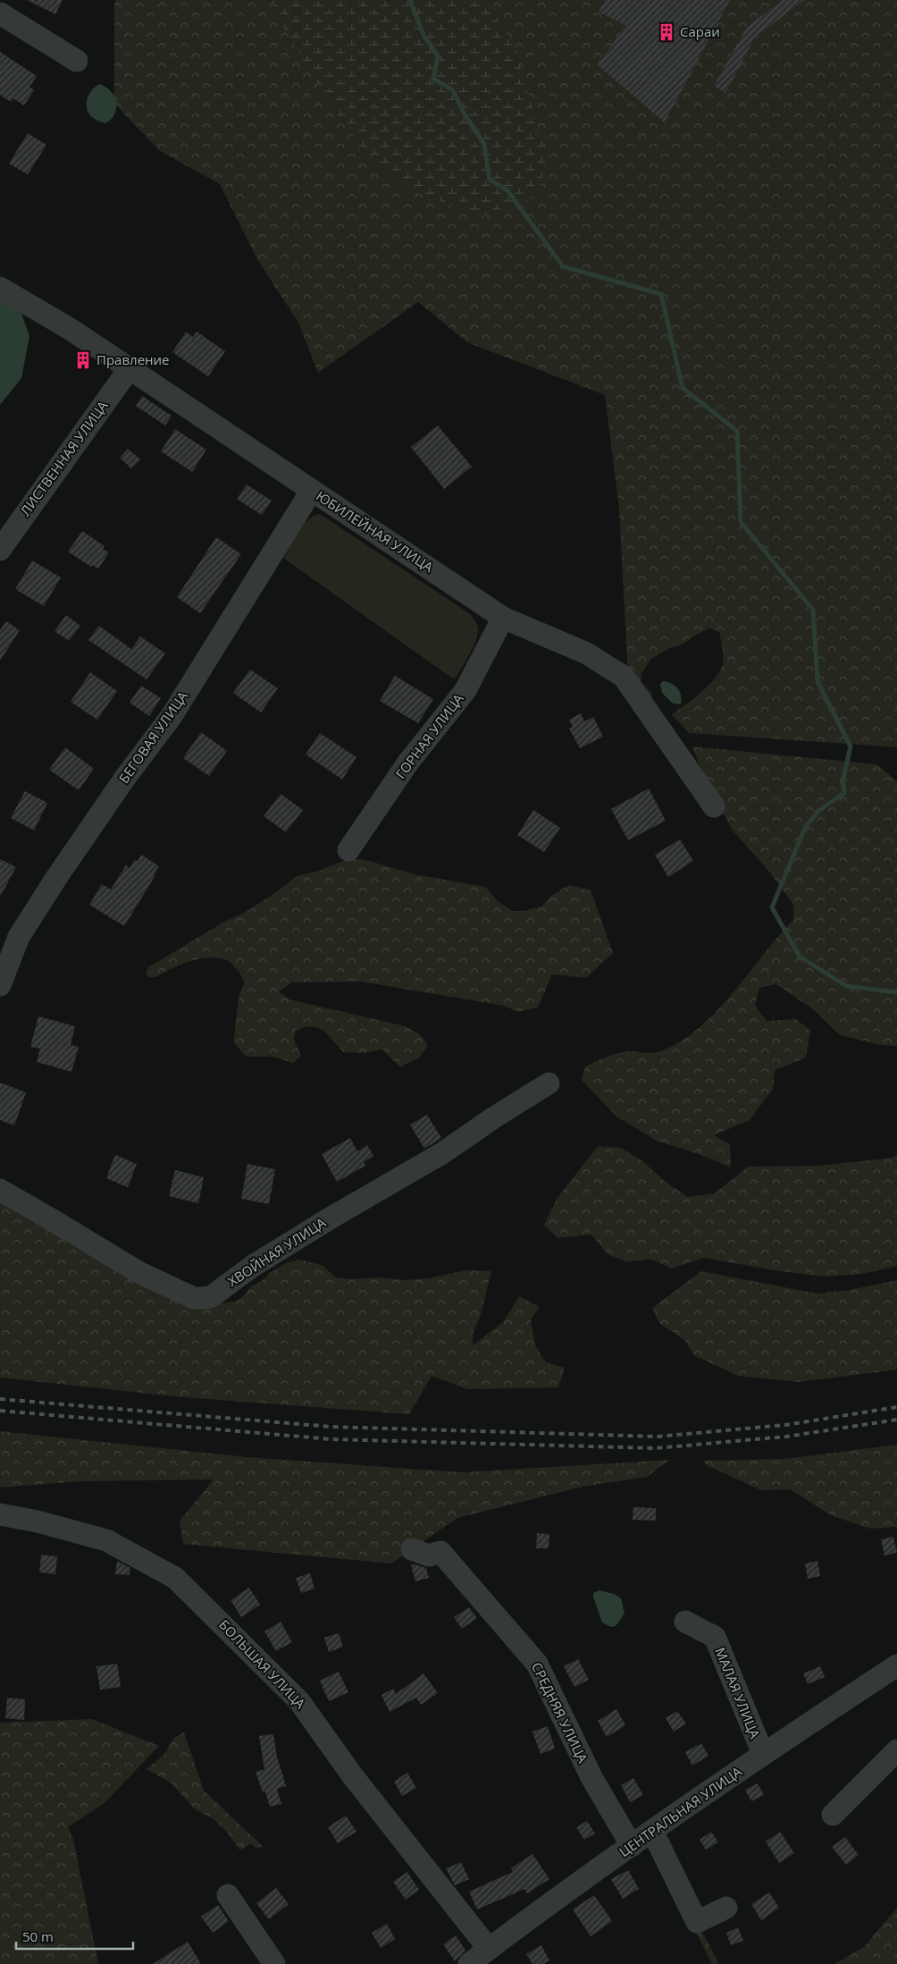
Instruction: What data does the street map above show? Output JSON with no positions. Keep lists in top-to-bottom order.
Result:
{
  "streets": {
    "street": [
      "ЛИСТВЕННАЯ УЛИЦА",
      "ЮБИЛЕЙНАЯ УЛИЦА",
      "ГОРНАЯ УЛИЦА",
      "БЕГОВАЯ УЛИЦА",
      "ХВОЙНАЯ УЛИЦА",
      "БОЛЬШАЯ УЛИЦА",
      "МАЛАЯ УЛИЦА",
      "СРЕДНЯЯ УЛИЦА",
      "ЦЕНТРАЛЬНАЯ УЛИЦА"
    ]
  },
  "crossings": [
    ["ЛИСТВЕННАЯ УЛИЦА", "ЮБИЛЕЙНАЯ УЛИЦА"],
    ["ЮБИЛЕЙНАЯ УЛИЦА", "ГОРНАЯ УЛИЦА"],
    ["ЮБИЛЕЙНАЯ УЛИЦА", "БЕГОВАЯ УЛИЦА"],
    ["БОЛЬШАЯ УЛИЦА", "ЦЕНТРАЛЬНАЯ УЛИЦА"],
    ["МАЛАЯ УЛИЦА", "ЦЕНТРАЛЬНАЯ УЛИЦА"],
    ["СРЕДНЯЯ УЛИЦА", "ЦЕНТРАЛЬНАЯ УЛИЦА"]
  ],
  "places": {
    "building": ["Сараи", "Правление"]
  },
  "scale_bar": "50 m"
}
